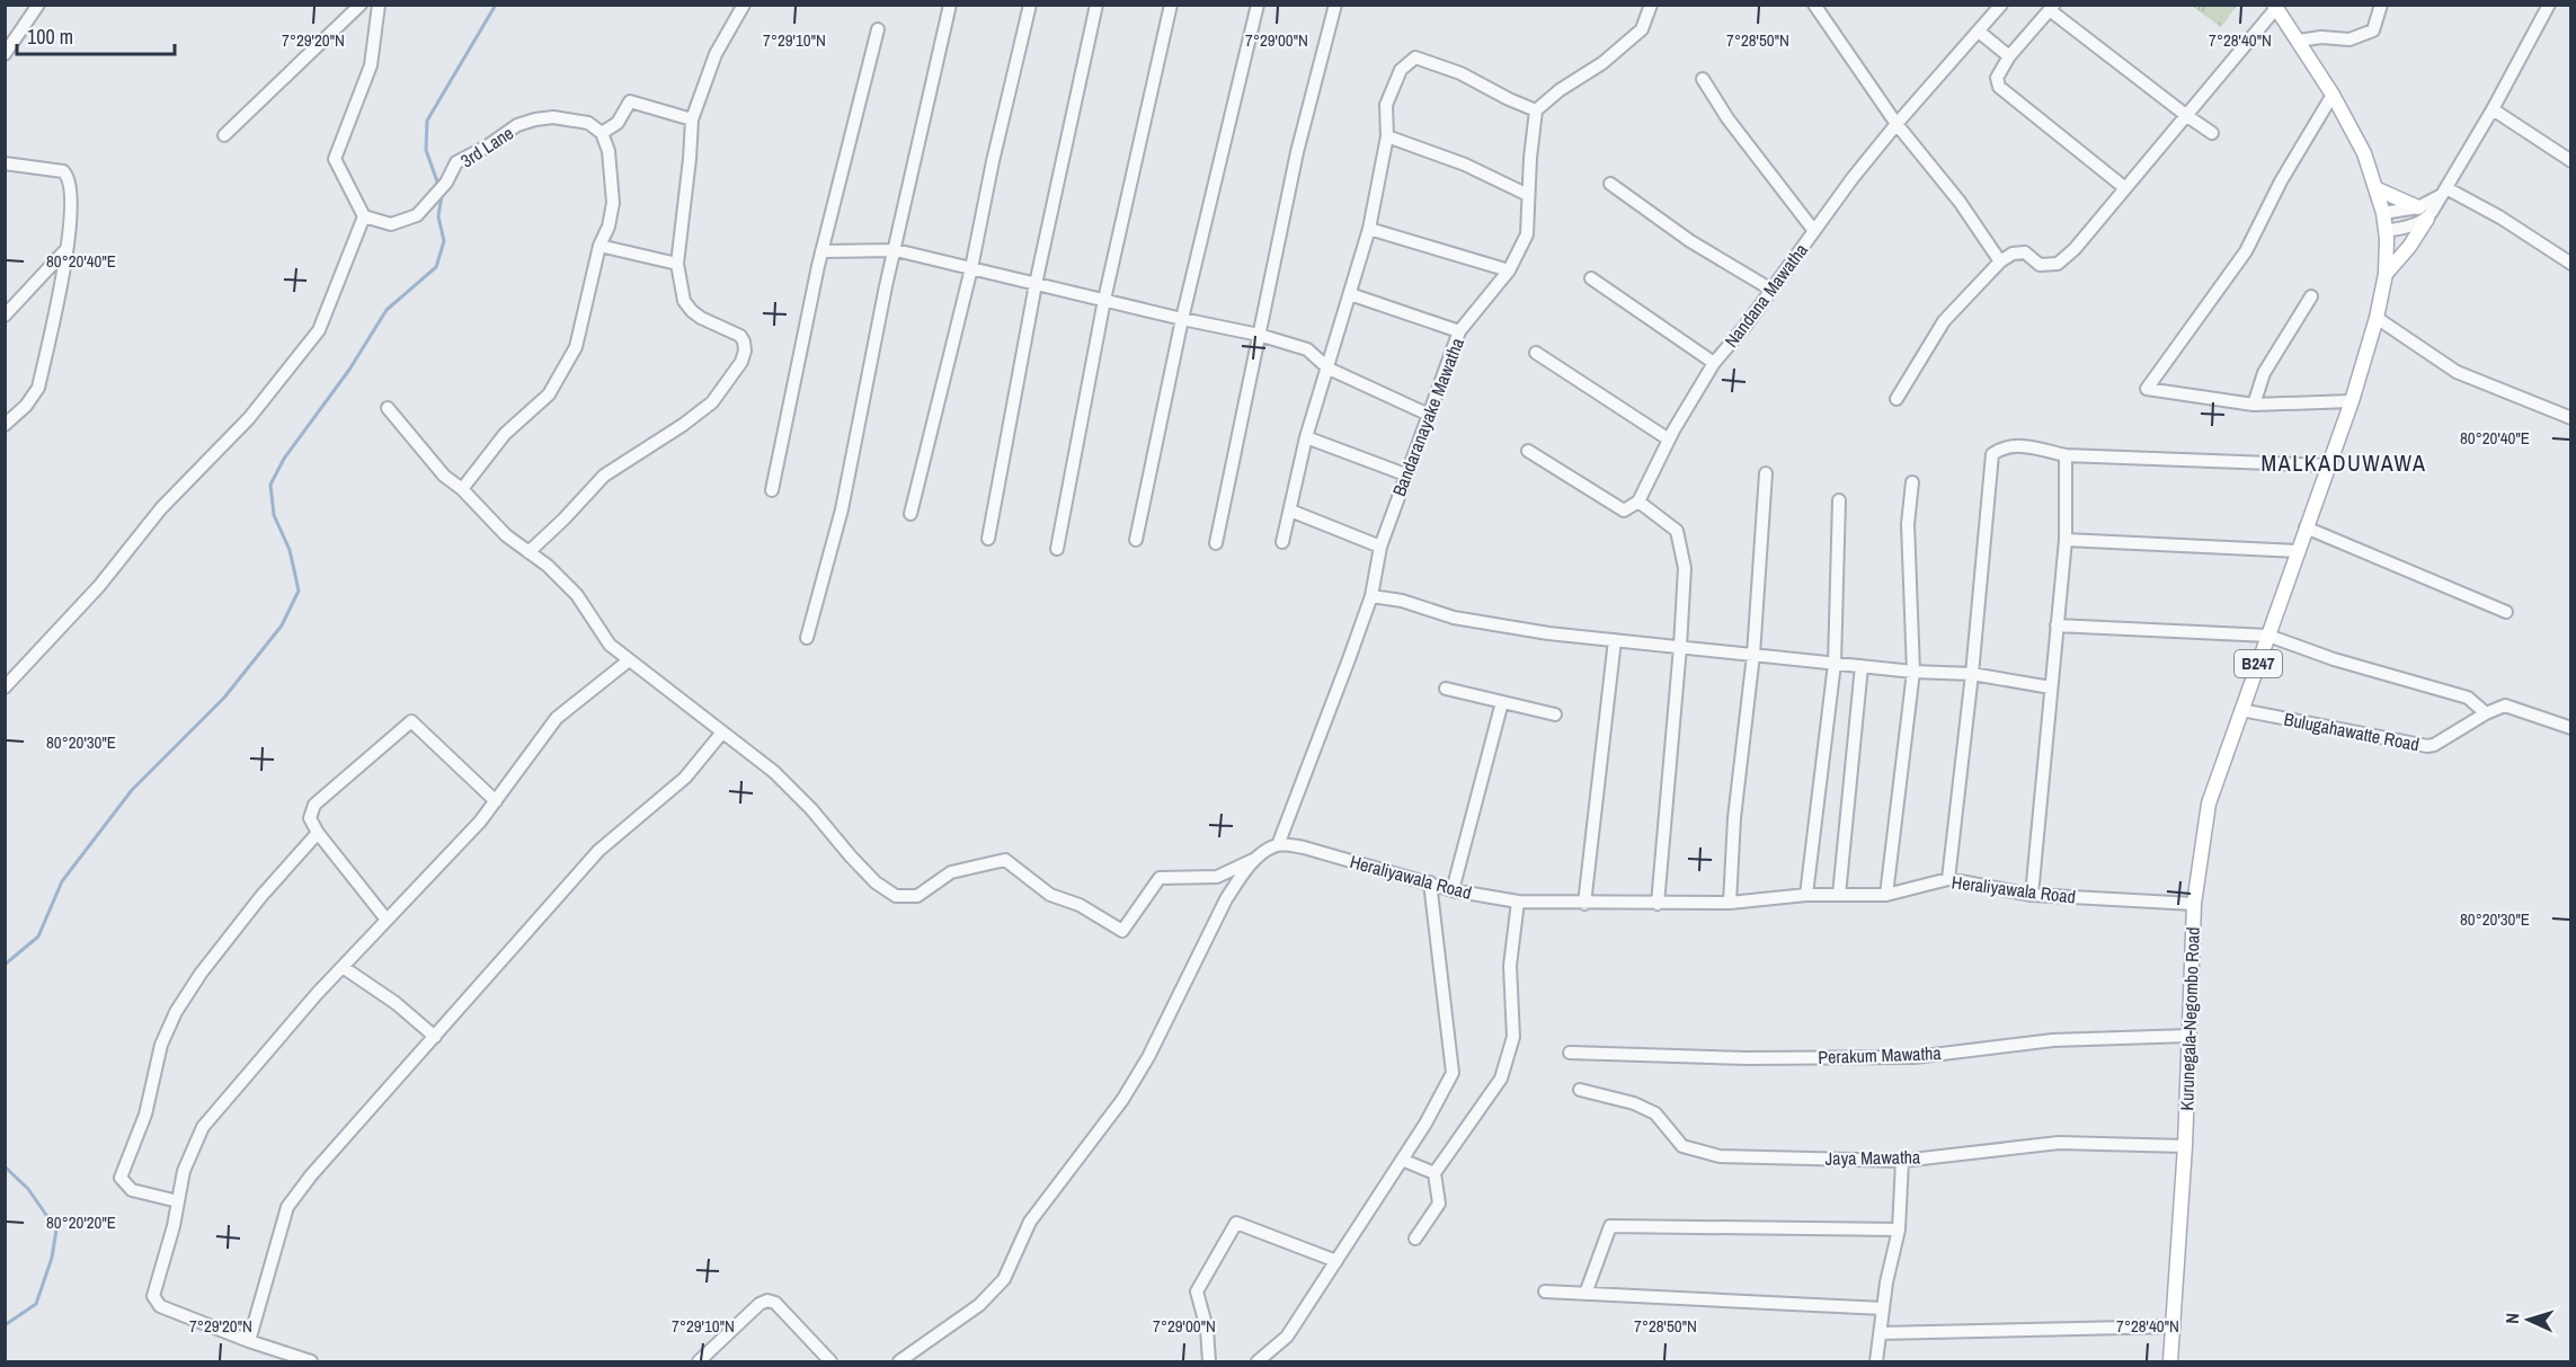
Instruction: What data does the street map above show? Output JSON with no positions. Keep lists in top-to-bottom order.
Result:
{
  "streets": {
    "main road": ["B247", "Kurunegala-Negombo Road"],
    "street": [
      "3rd Lane",
      "Nandana Mawatha",
      "Bandaranayake Mawatha",
      "Bulugahawatte Road",
      "Heraliyawala Road",
      "Perakum Mawatha",
      "Jaya Mawatha"
    ]
  },
  "crossings": [
    ["Bandaranayake Mawatha", "Heraliyawala Road"],
    ["Bulugahawatte Road", "Kurunegala-Negombo Road"],
    ["Heraliyawala Road", "Kurunegala-Negombo Road"],
    ["Kurunegala-Negombo Road", "Perakum Mawatha"],
    ["Kurunegala-Negombo Road", "Jaya Mawatha"]
  ],
  "districts": ["MALKADUWAWA"],
  "scale_bar": "100 m",
  "north": "left",
  "coordinates": [
    "7°29'20\"N",
    "7°29'10\"N",
    "7°29'00\"N",
    "7°28'50\"N",
    "7°28'40\"N",
    "80°20'40\"E",
    "80°20'30\"E",
    "80°20'20\"E"
  ]
}
